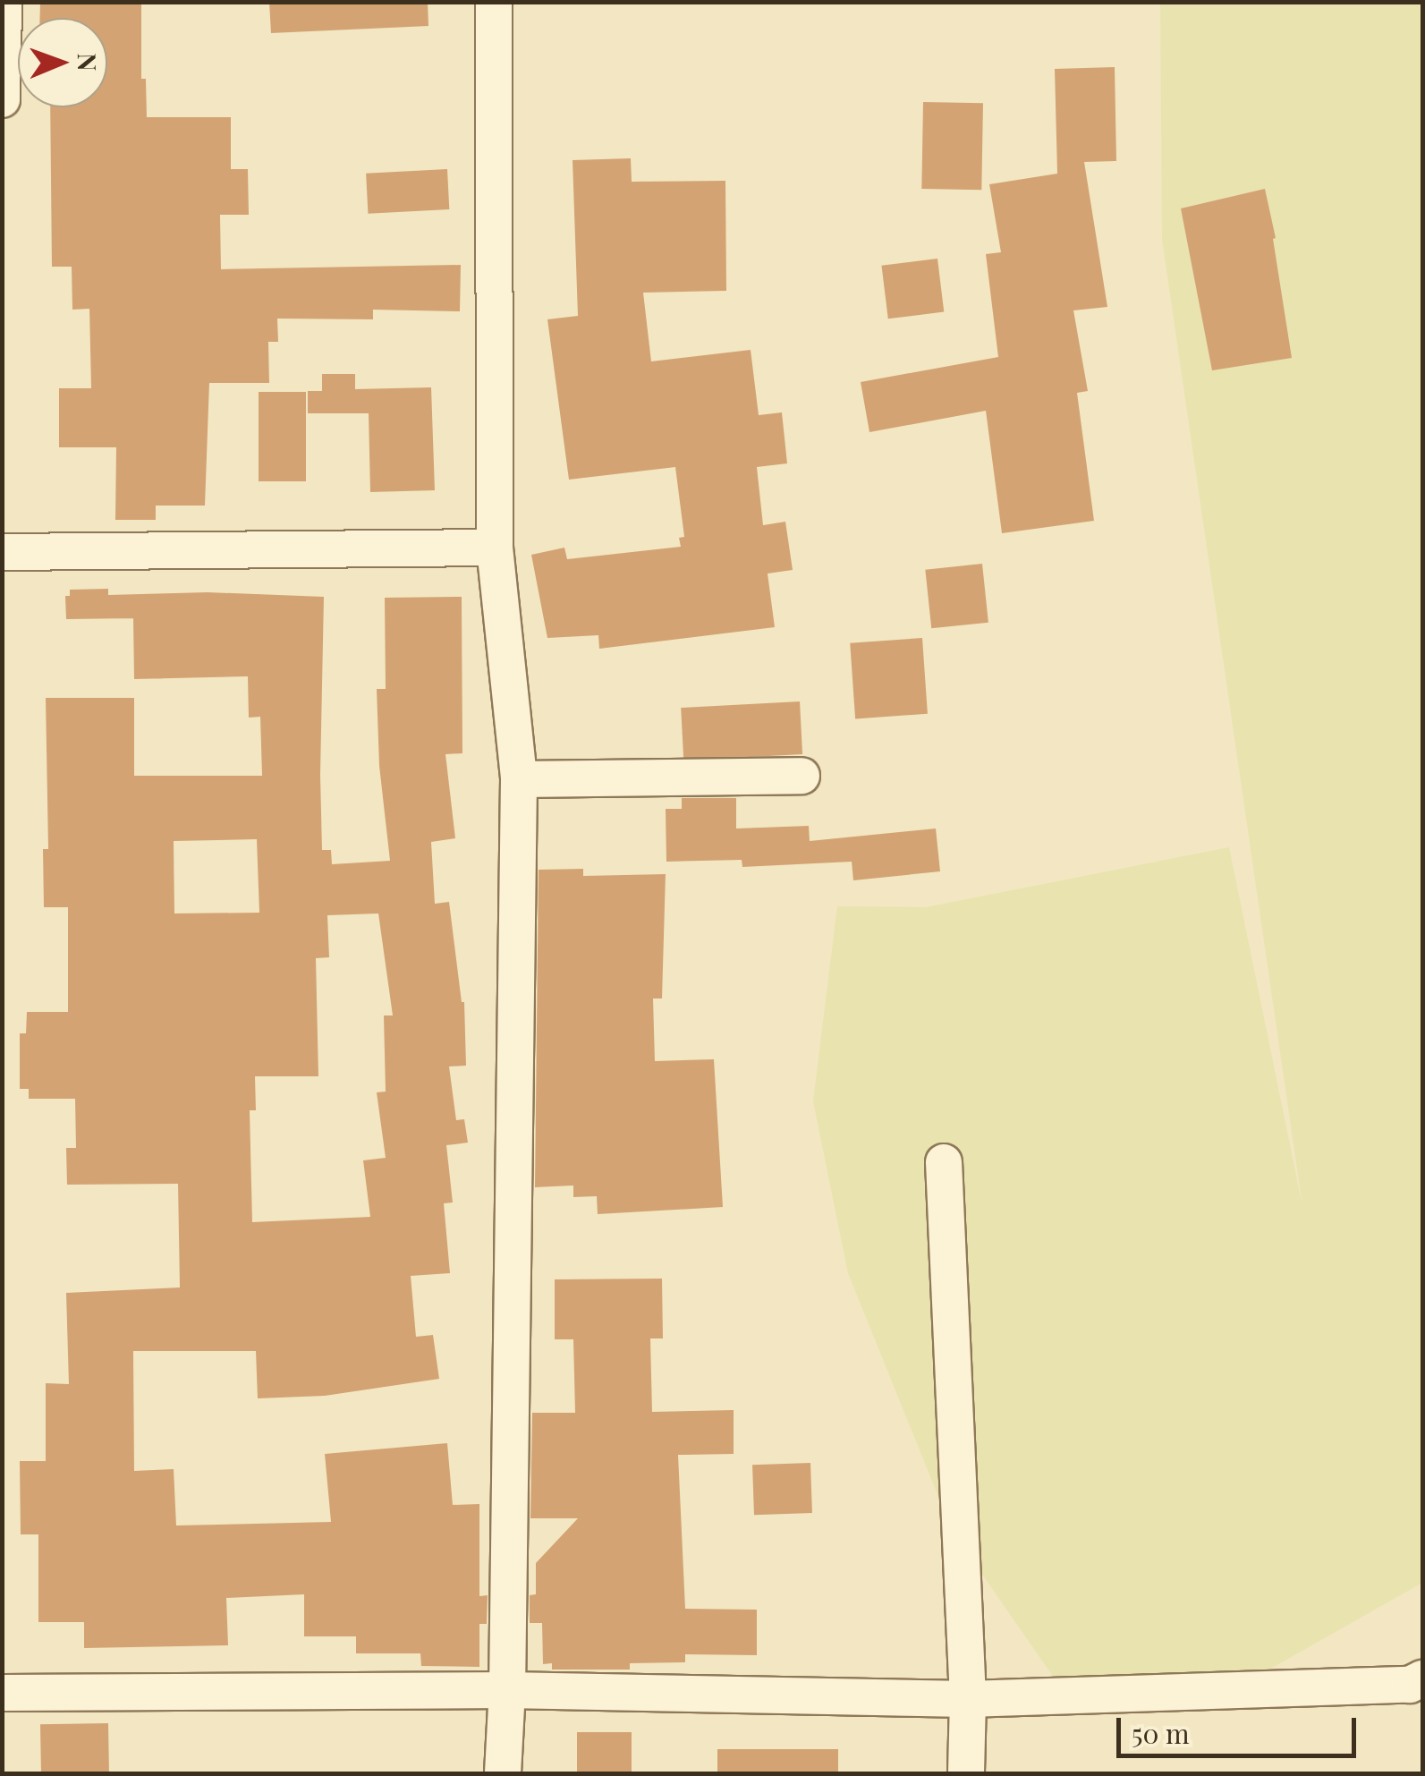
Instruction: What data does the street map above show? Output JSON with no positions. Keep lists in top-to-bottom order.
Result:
{
  "scale_bar": "50 m",
  "north": "right"
}
